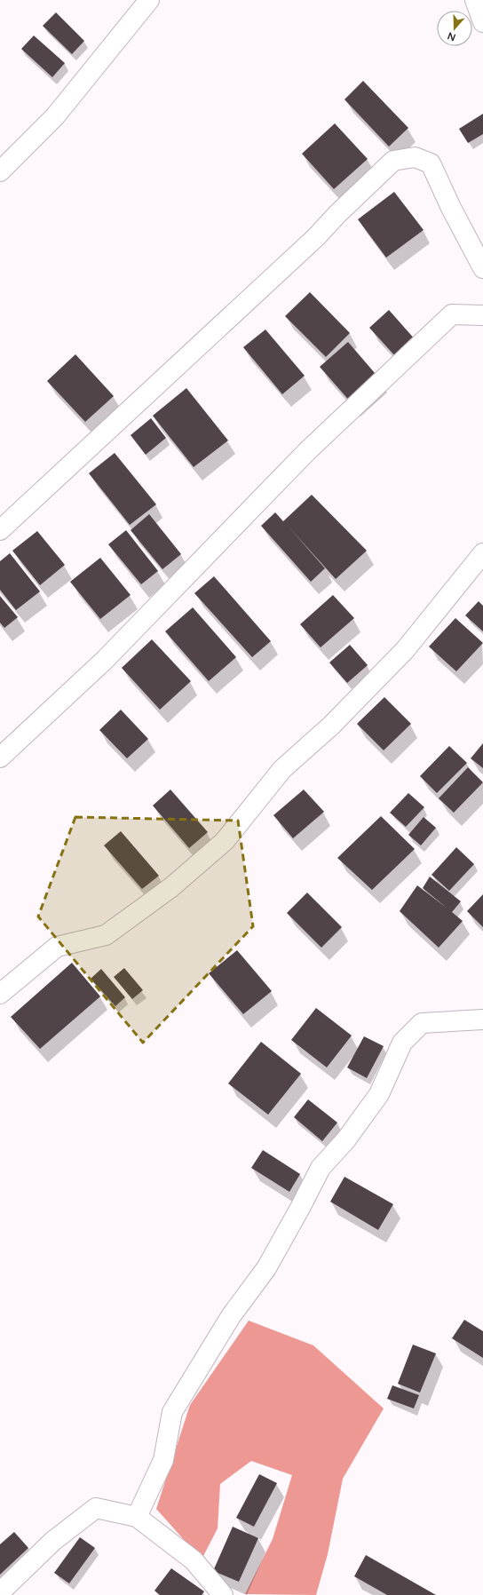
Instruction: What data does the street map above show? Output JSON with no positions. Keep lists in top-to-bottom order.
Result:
{
  "north": "bottom"
}
